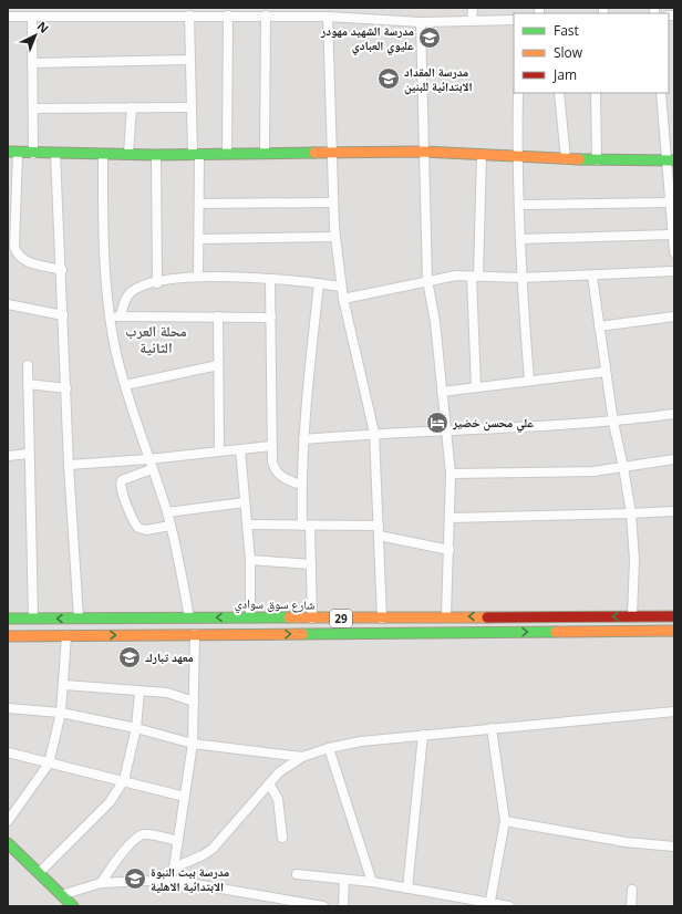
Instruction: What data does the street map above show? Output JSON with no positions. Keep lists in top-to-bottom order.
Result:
{
  "streets": {
    "main road": ["شارع سوق سوادي", "29"]
  },
  "districts": ["محلة العرب الثانية"],
  "places": {
    "school or university": [
      "مدرسة الشهيد مهودر عليوي العبادي",
      "مدرسة المقداد الابتدائية للبنين",
      "معهد تبارك",
      "مدرسة بيت النبوة الابتدائية الاهلية"
    ],
    "hotel": ["علي محسن خضير"]
  },
  "legend": ["Fast", "Slow", "Jam"],
  "north": "top right"
}
